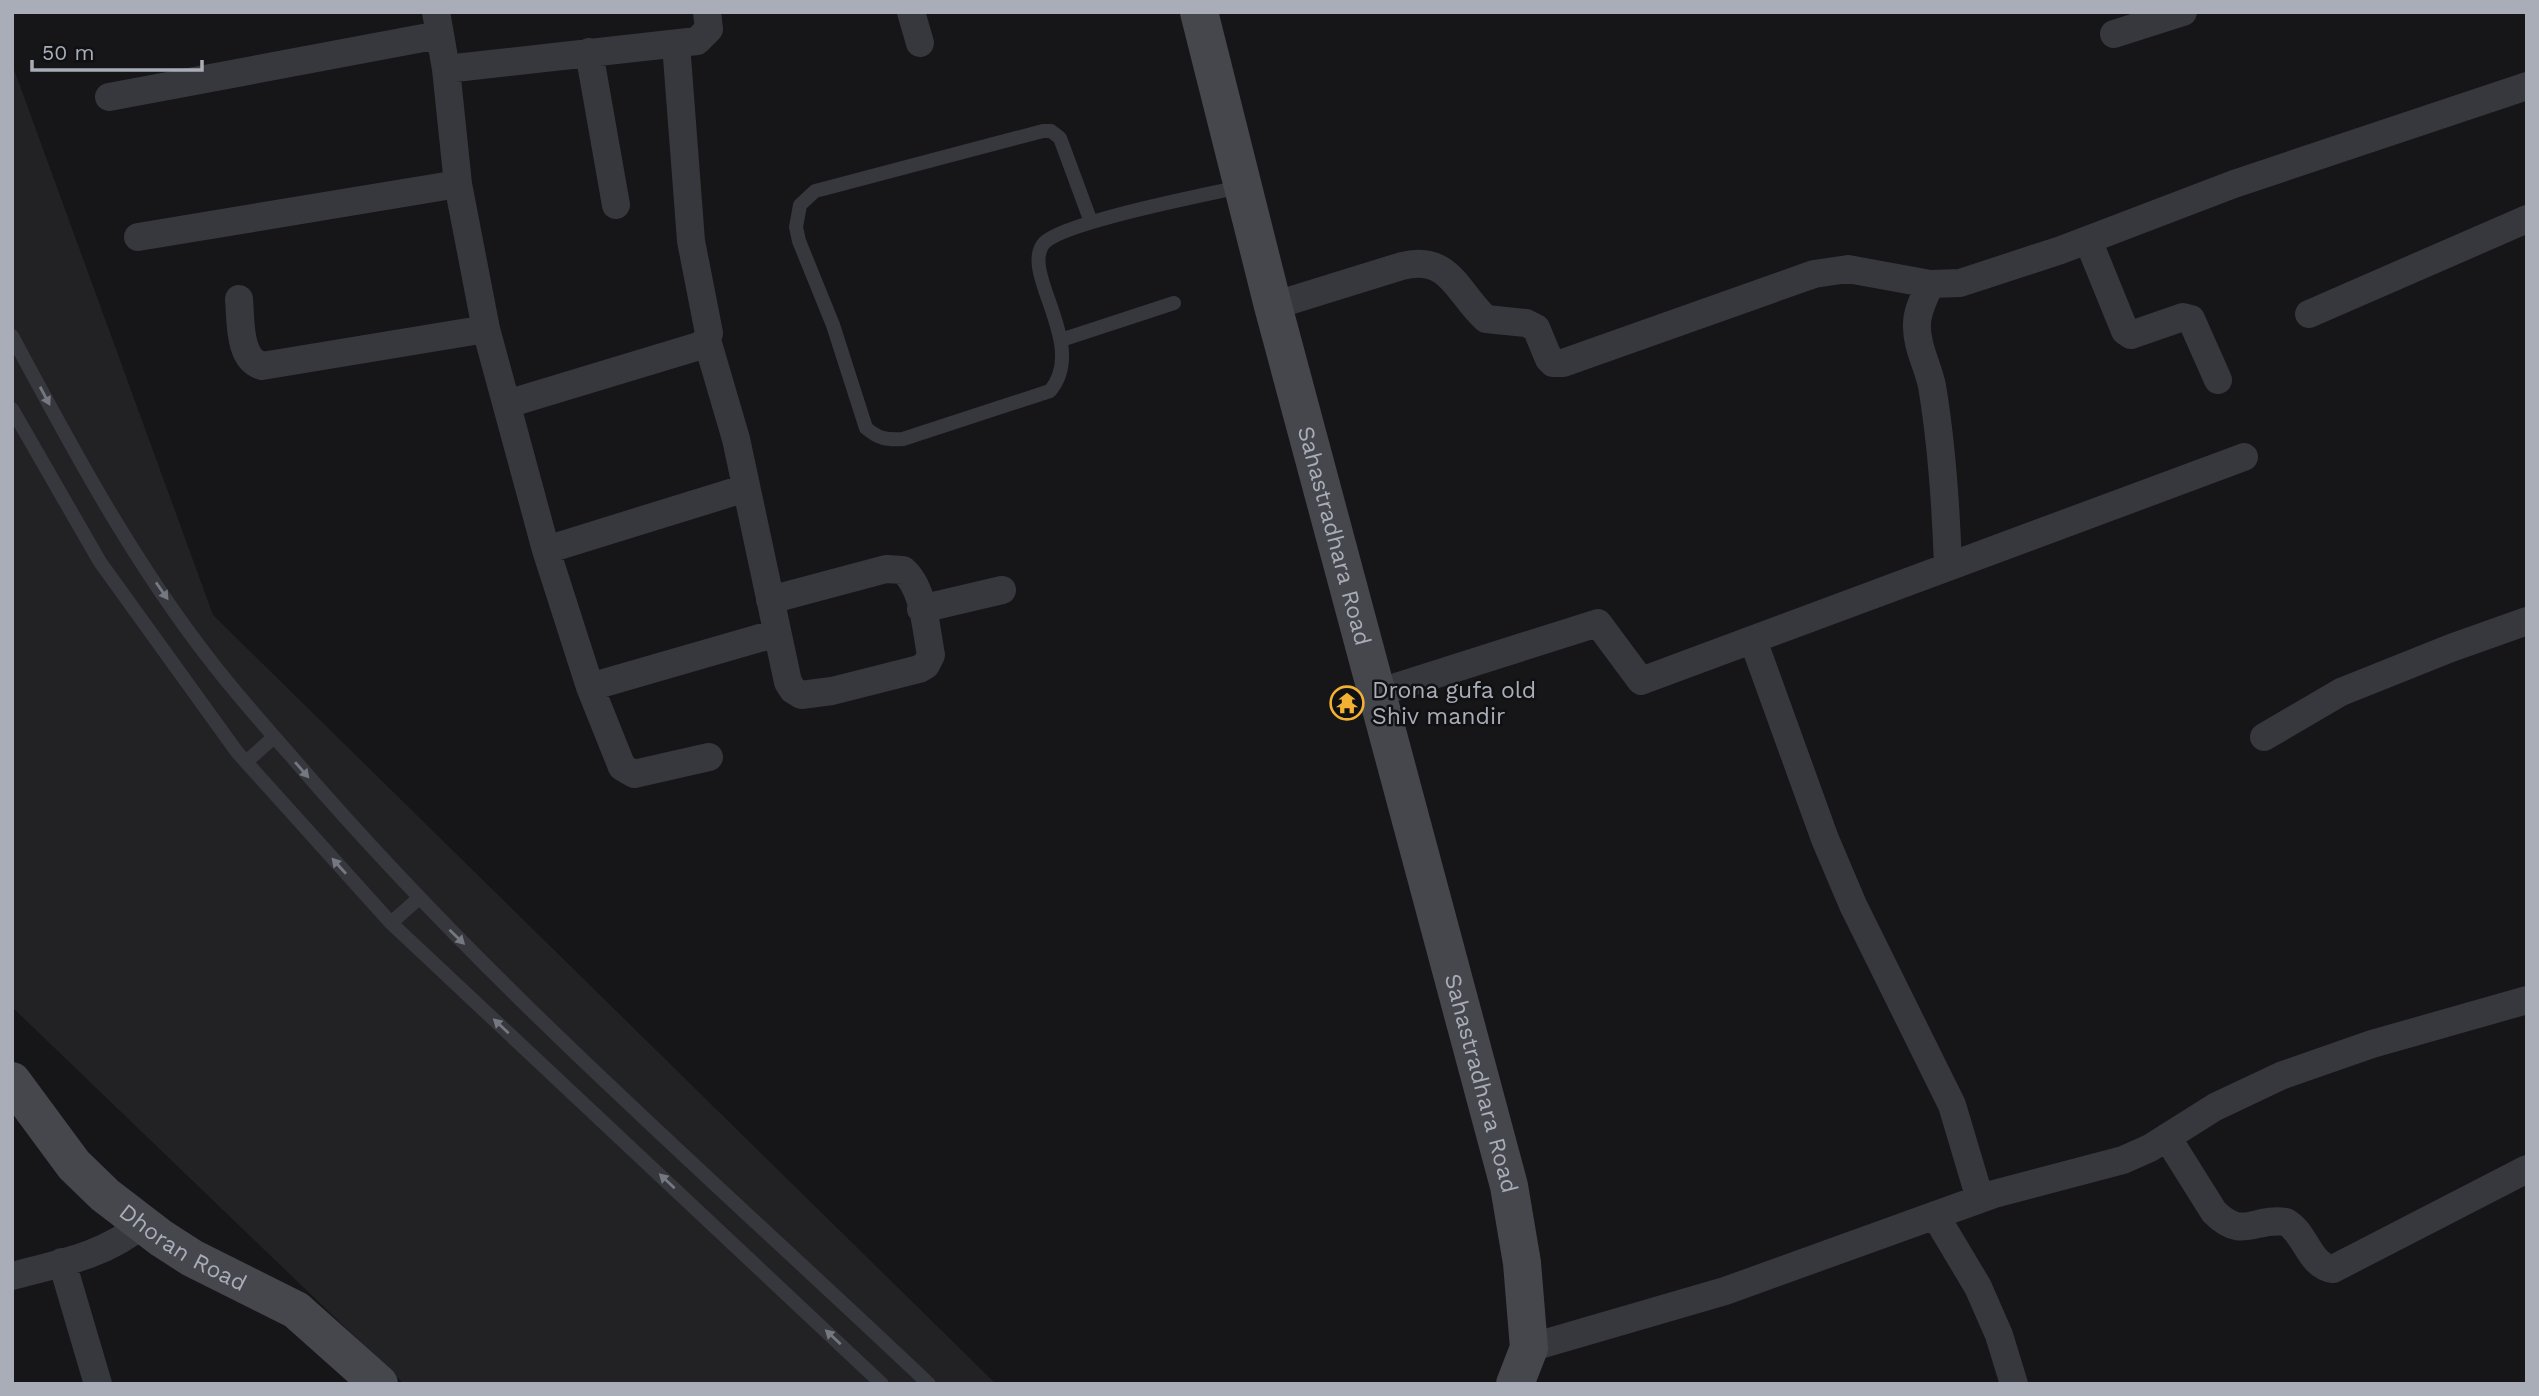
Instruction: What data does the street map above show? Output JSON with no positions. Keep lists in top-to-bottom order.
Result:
{
  "streets": {
    "main road": ["Sahastradhara Road", "Dhoran Road"]
  },
  "places": {
    "temple": ["Drona gufa old Shiv mandir"]
  },
  "scale_bar": "50 m"
}
